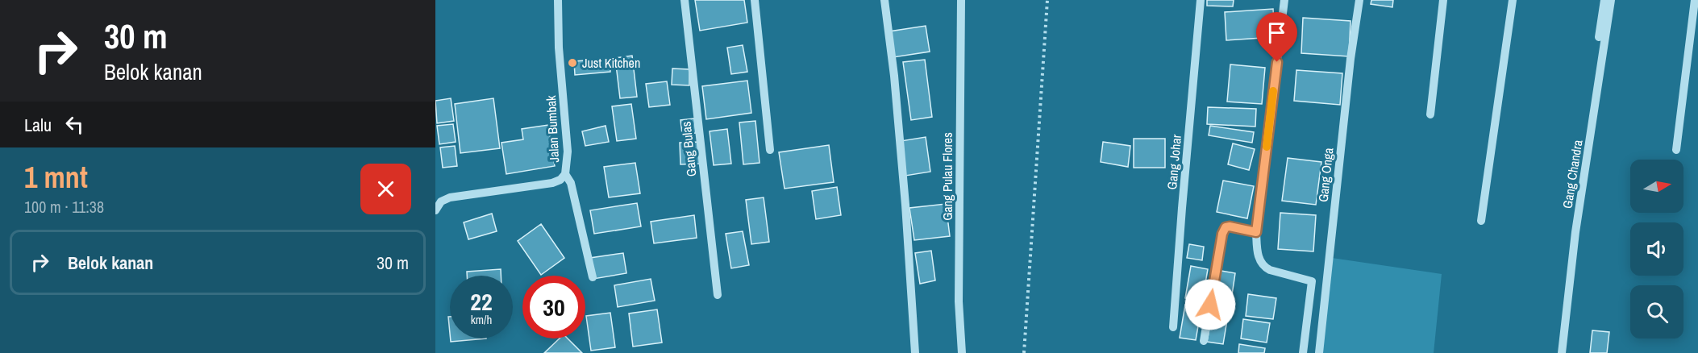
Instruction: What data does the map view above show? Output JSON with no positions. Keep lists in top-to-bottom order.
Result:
{
  "streets": {
    "street": [
      "Jalan Bumbak",
      "Gang Bulas",
      "Gang Johar",
      "Gang Chandra",
      "Gang Onga",
      "Gang Pulau Flores"
    ]
  },
  "places": ["Just Kitchen"],
  "north": "right",
  "page": {
    "turn": ["30 m", "Belok kanan"],
    "then": "Lalu",
    "heading": ["1 mnt", "100 m · 11:38"],
    "list": [
      {
        "name": "Belok kanan",
        "value": "30 m"
      }
    ],
    "speed": "22 km/h",
    "limit": "30"
  }
}
